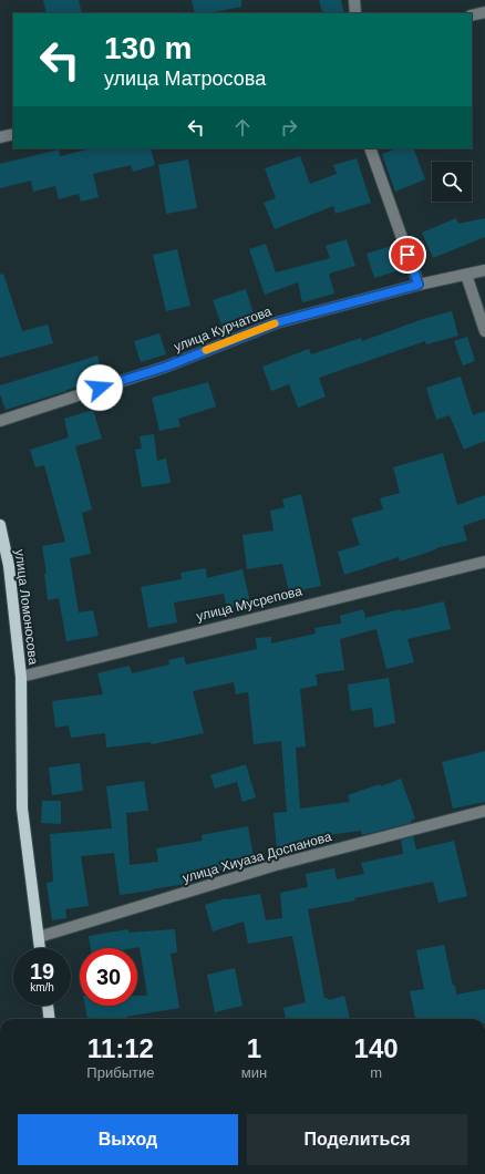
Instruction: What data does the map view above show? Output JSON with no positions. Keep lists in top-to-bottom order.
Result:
{
  "streets": {
    "main road": ["улица Ломоносова"],
    "street": ["улица Курчатова", "улица Мусрепова", "улица Хиуаза Доспанова"]
  },
  "crossings": [
    ["улица Мусрепова", "улица Ломоносова"],
    ["улица Ломоносова", "улица Хиуаза Доспанова"]
  ],
  "page": {
    "turn": ["130 m", "улица Матросова"],
    "speed": "19 km/h",
    "limit": "30",
    "eta": [
      "11:12",
      "Прибытие",
      "1",
      "мин",
      "140",
      "m"
    ],
    "buttons": ["Выход", "Поделиться"]
  }
}
